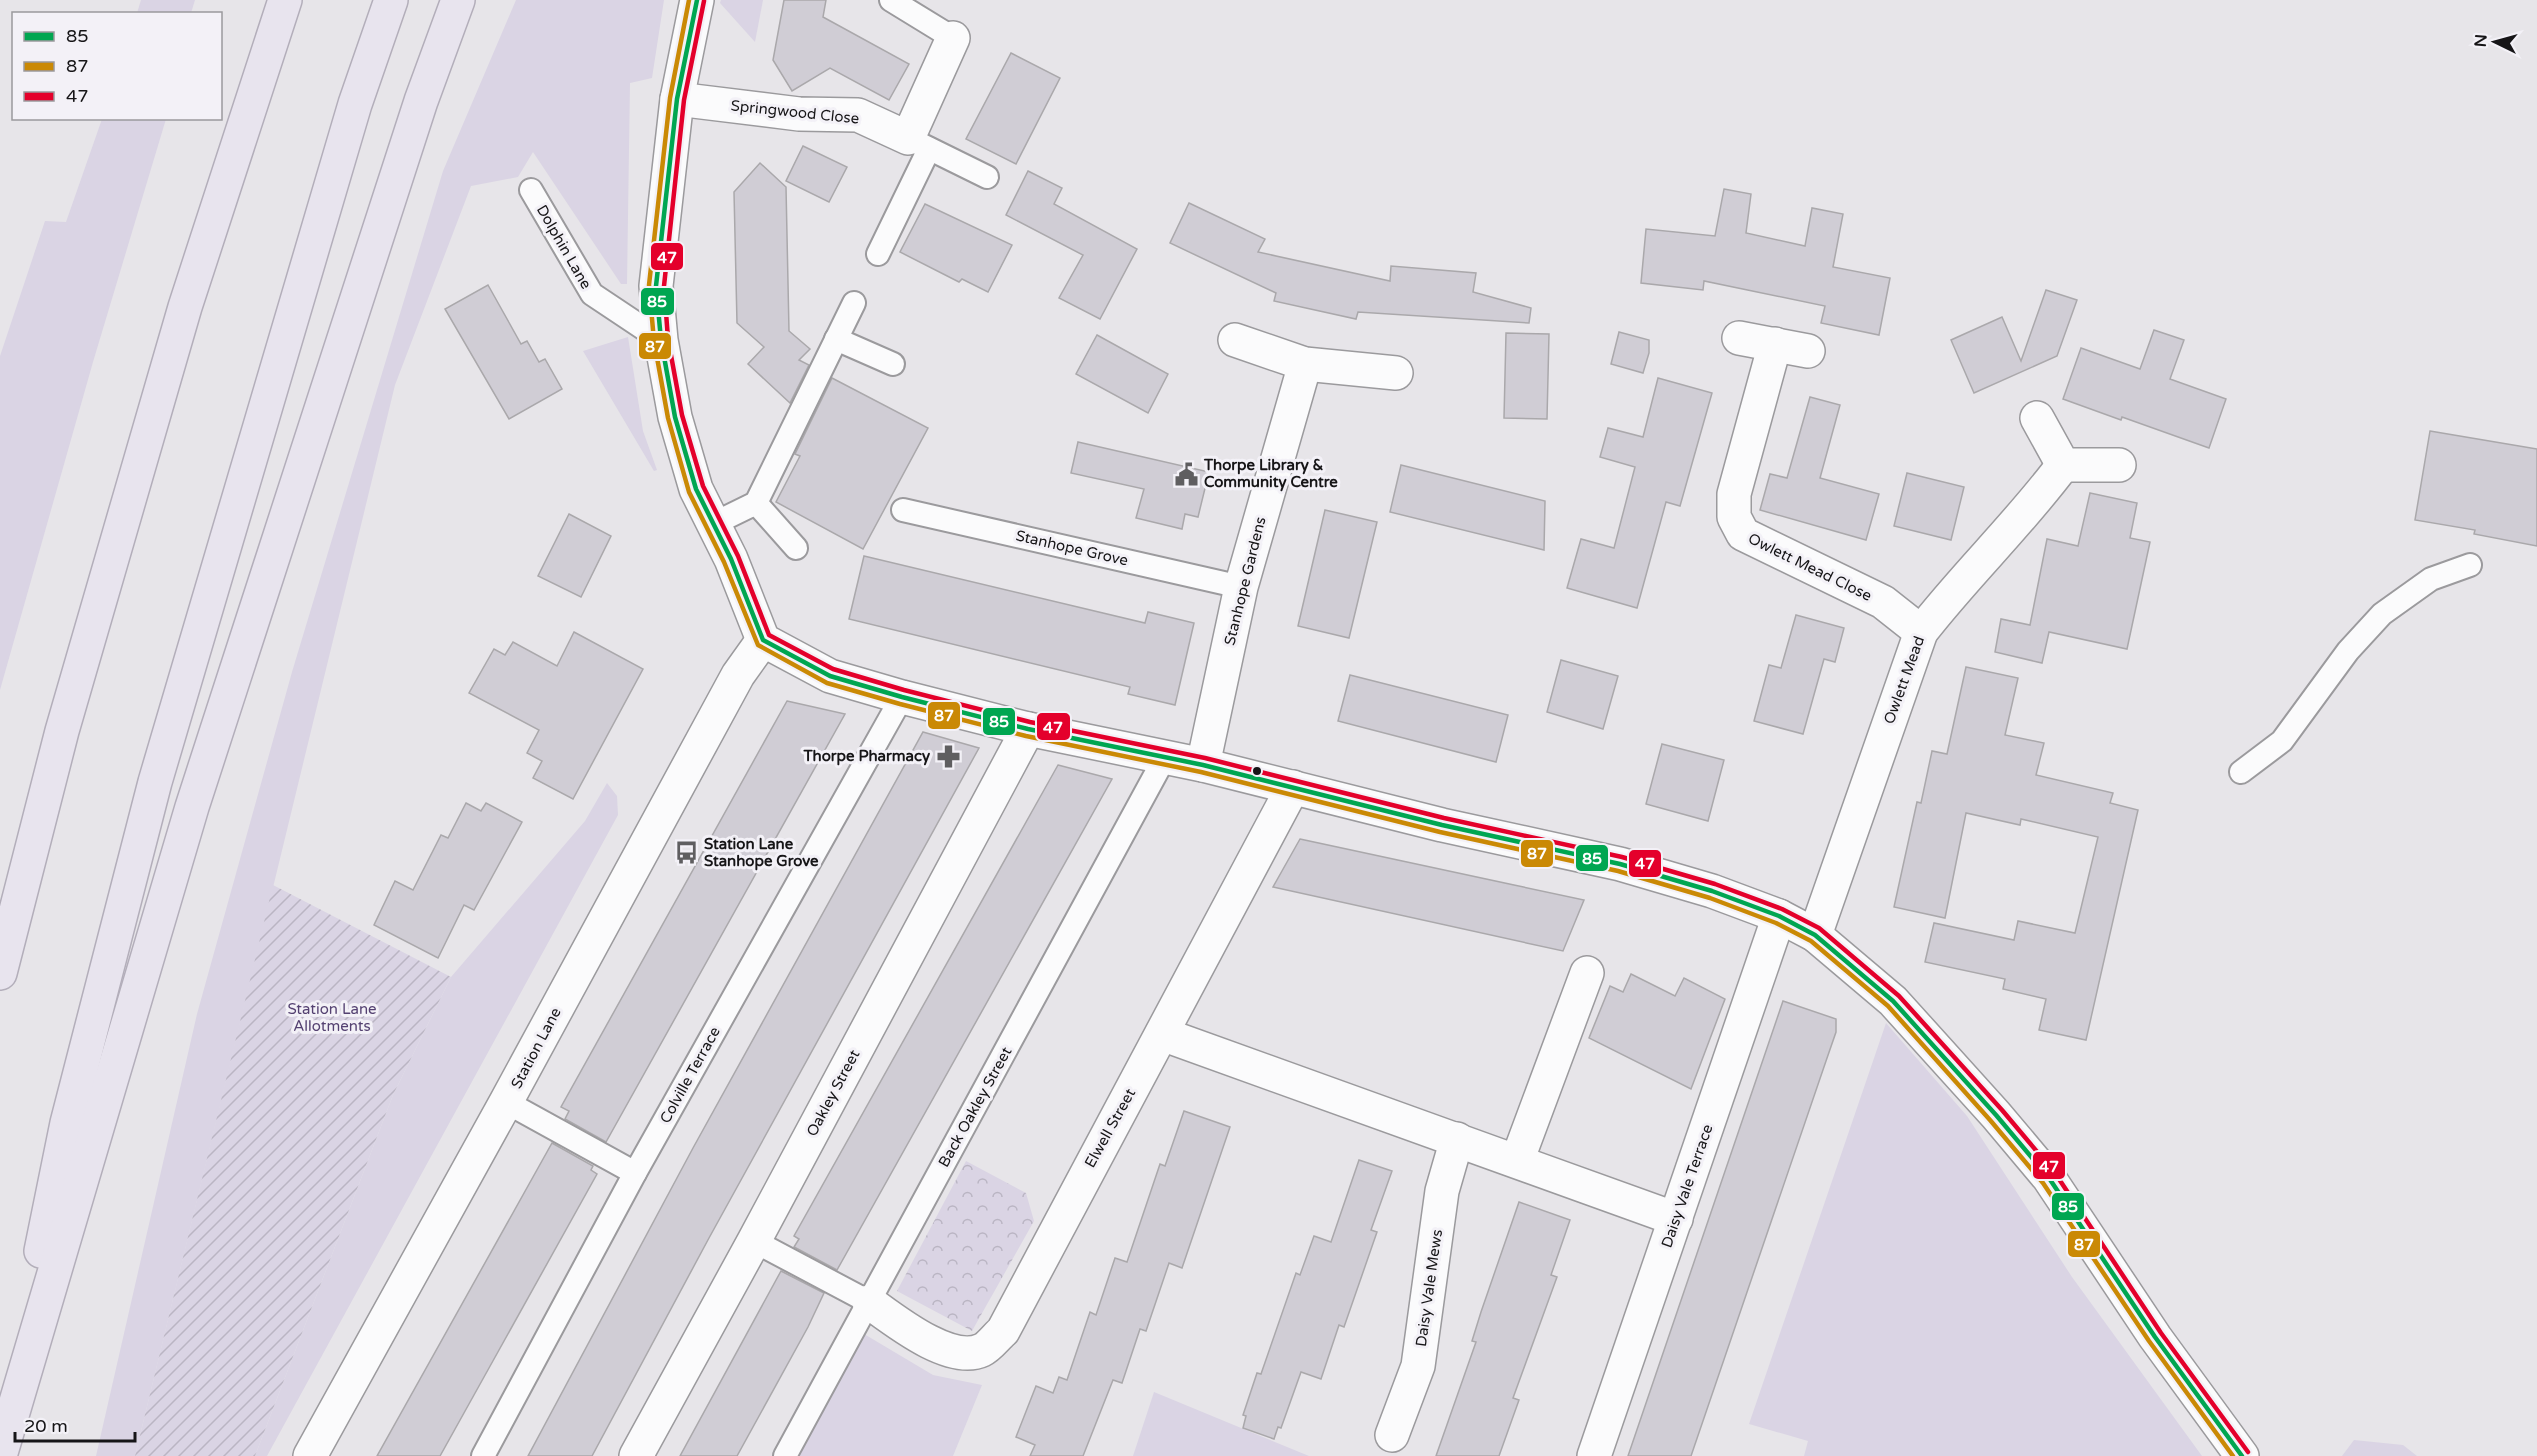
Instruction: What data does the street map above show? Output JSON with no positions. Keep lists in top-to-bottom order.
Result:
{
  "streets": {
    "street": [
      "Springwood Close",
      "Owlett Mead Close",
      "Stanhope Gardens",
      "Owlett Mead",
      "Station Lane",
      "Oakley Street",
      "Elwell Street",
      "Daisy Vale Terrace",
      "Daisy Vale Mews"
    ],
    "lane": [
      "Dolphin Lane",
      "Stanhope Grove",
      "Colville Terrace",
      "Back Oakley Street"
    ]
  },
  "crossings": [
    ["Stanhope Grove", "Stanhope Gardens"],
    ["Owlett Mead Close", "Owlett Mead"],
    ["Back Oakley Street", "Elwell Street"]
  ],
  "parks": ["Station Lane Allotments"],
  "places": {
    "public building": ["Thorpe Library & Community Centre"],
    "pharmacy": ["Thorpe Pharmacy"],
    "bus stop": ["Station Lane Stanhope Grove"]
  },
  "lines": ["transit line 85", "transit line 87", "transit line 47"],
  "legend": ["85", "87", "47"],
  "scale_bar": "20 m",
  "north": "left"
}
